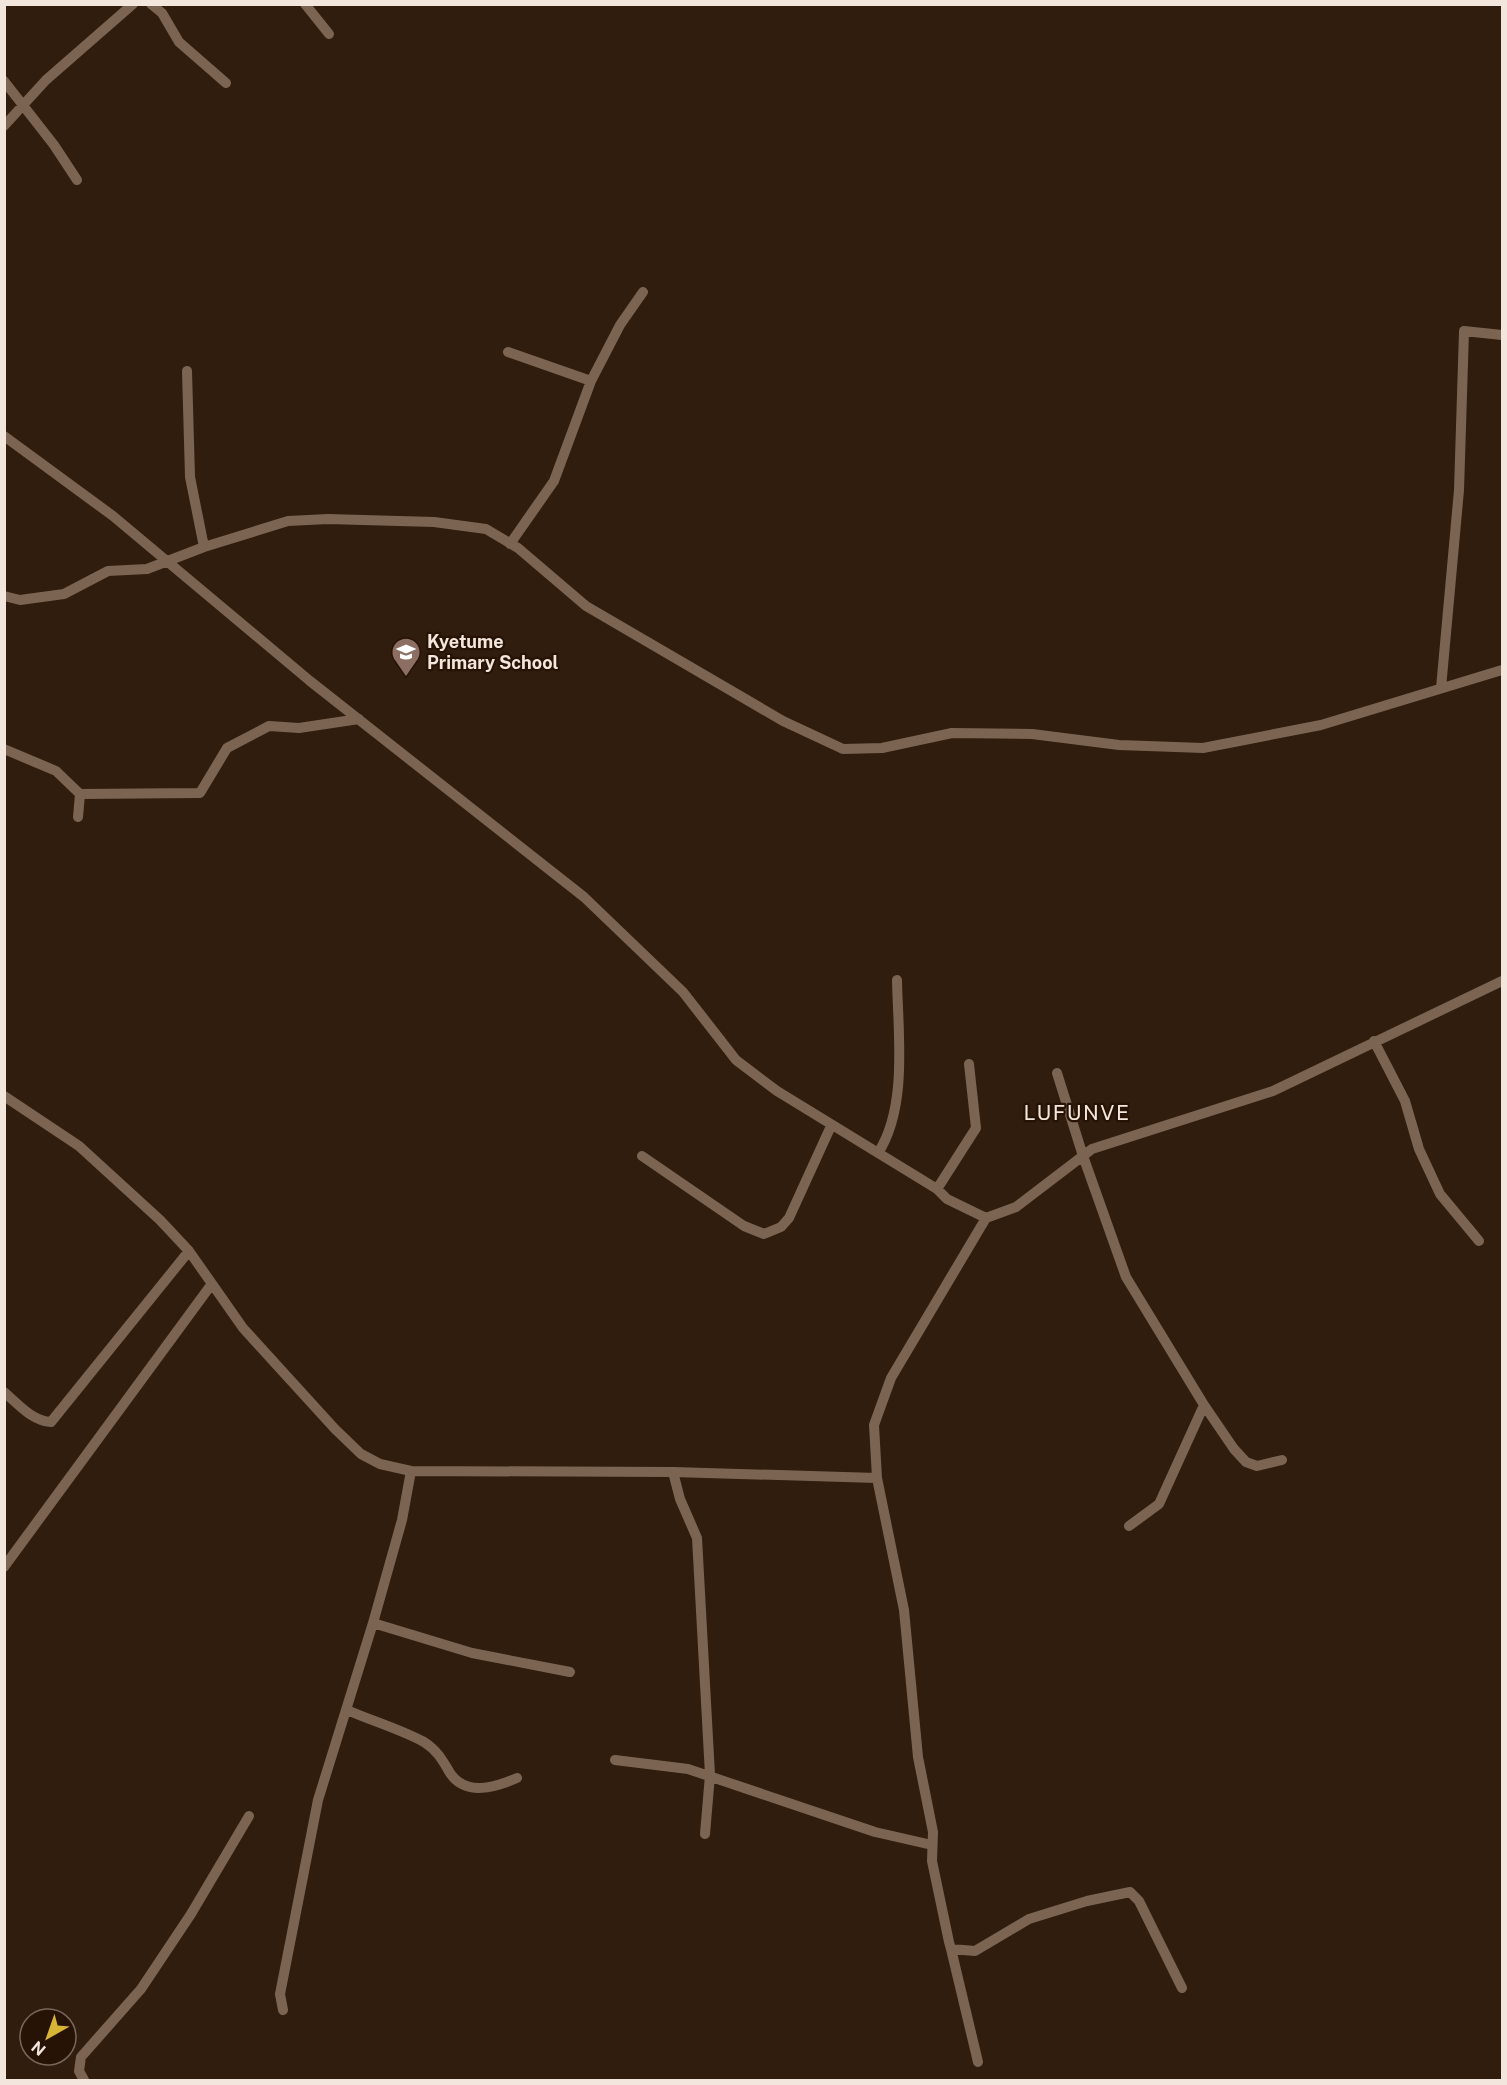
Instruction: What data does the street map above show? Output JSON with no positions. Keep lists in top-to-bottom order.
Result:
{
  "districts": ["LUFUNVE"],
  "places": {
    "school or university": ["Kyetume Primary School"]
  },
  "north": "bottom left"
}
